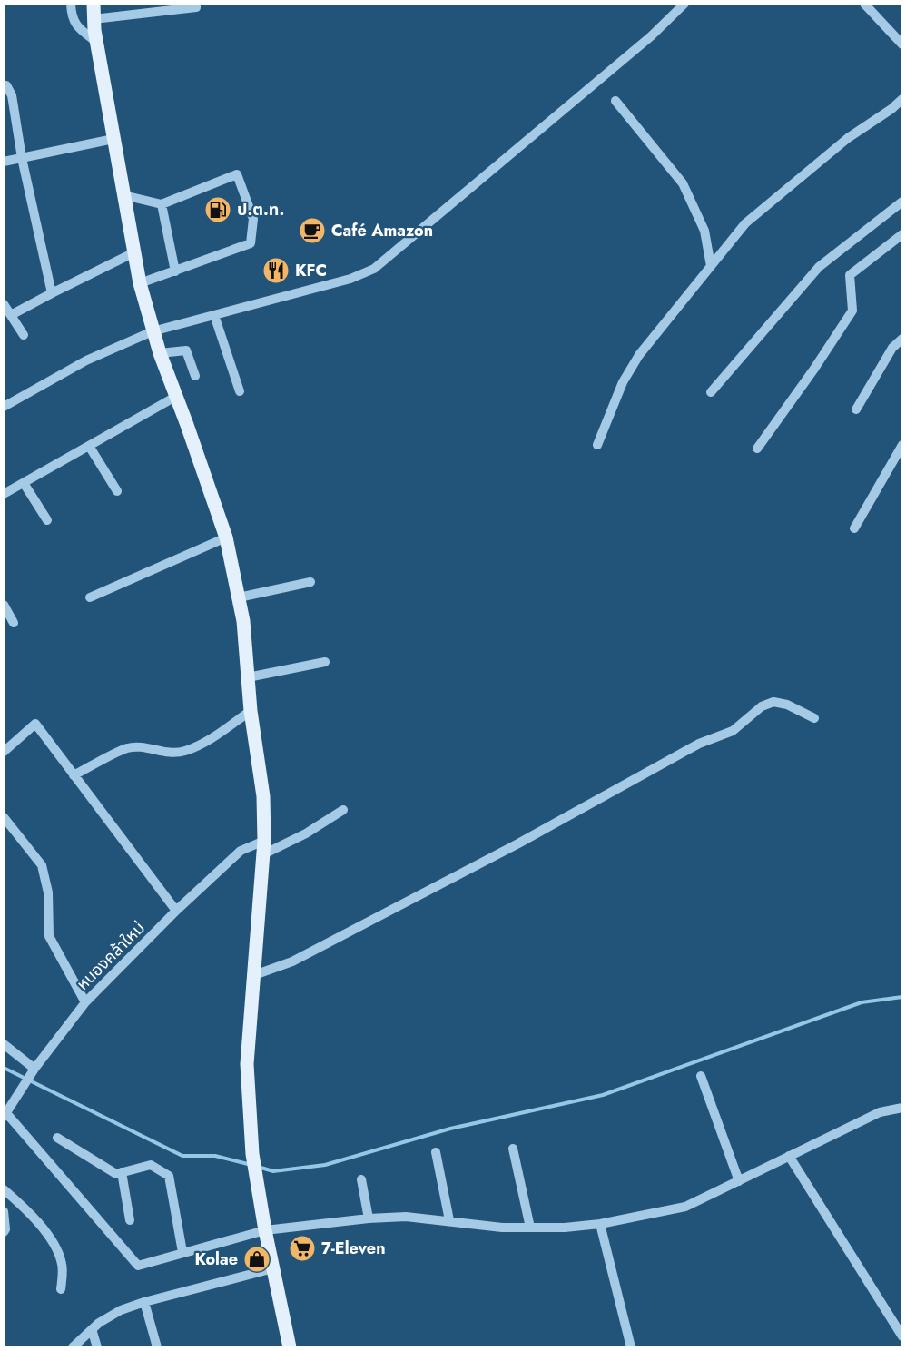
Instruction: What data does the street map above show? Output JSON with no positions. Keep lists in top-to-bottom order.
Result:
{
  "streets": {
    "street": ["หนองคล้าใหม่"]
  },
  "places": {
    "fuel station": ["ป.ต.ท."],
    "cafe": ["Café Amazon"],
    "restaurant": ["KFC"],
    "supermarket": ["7-Eleven"],
    "shop": ["Kolae"]
  }
}
